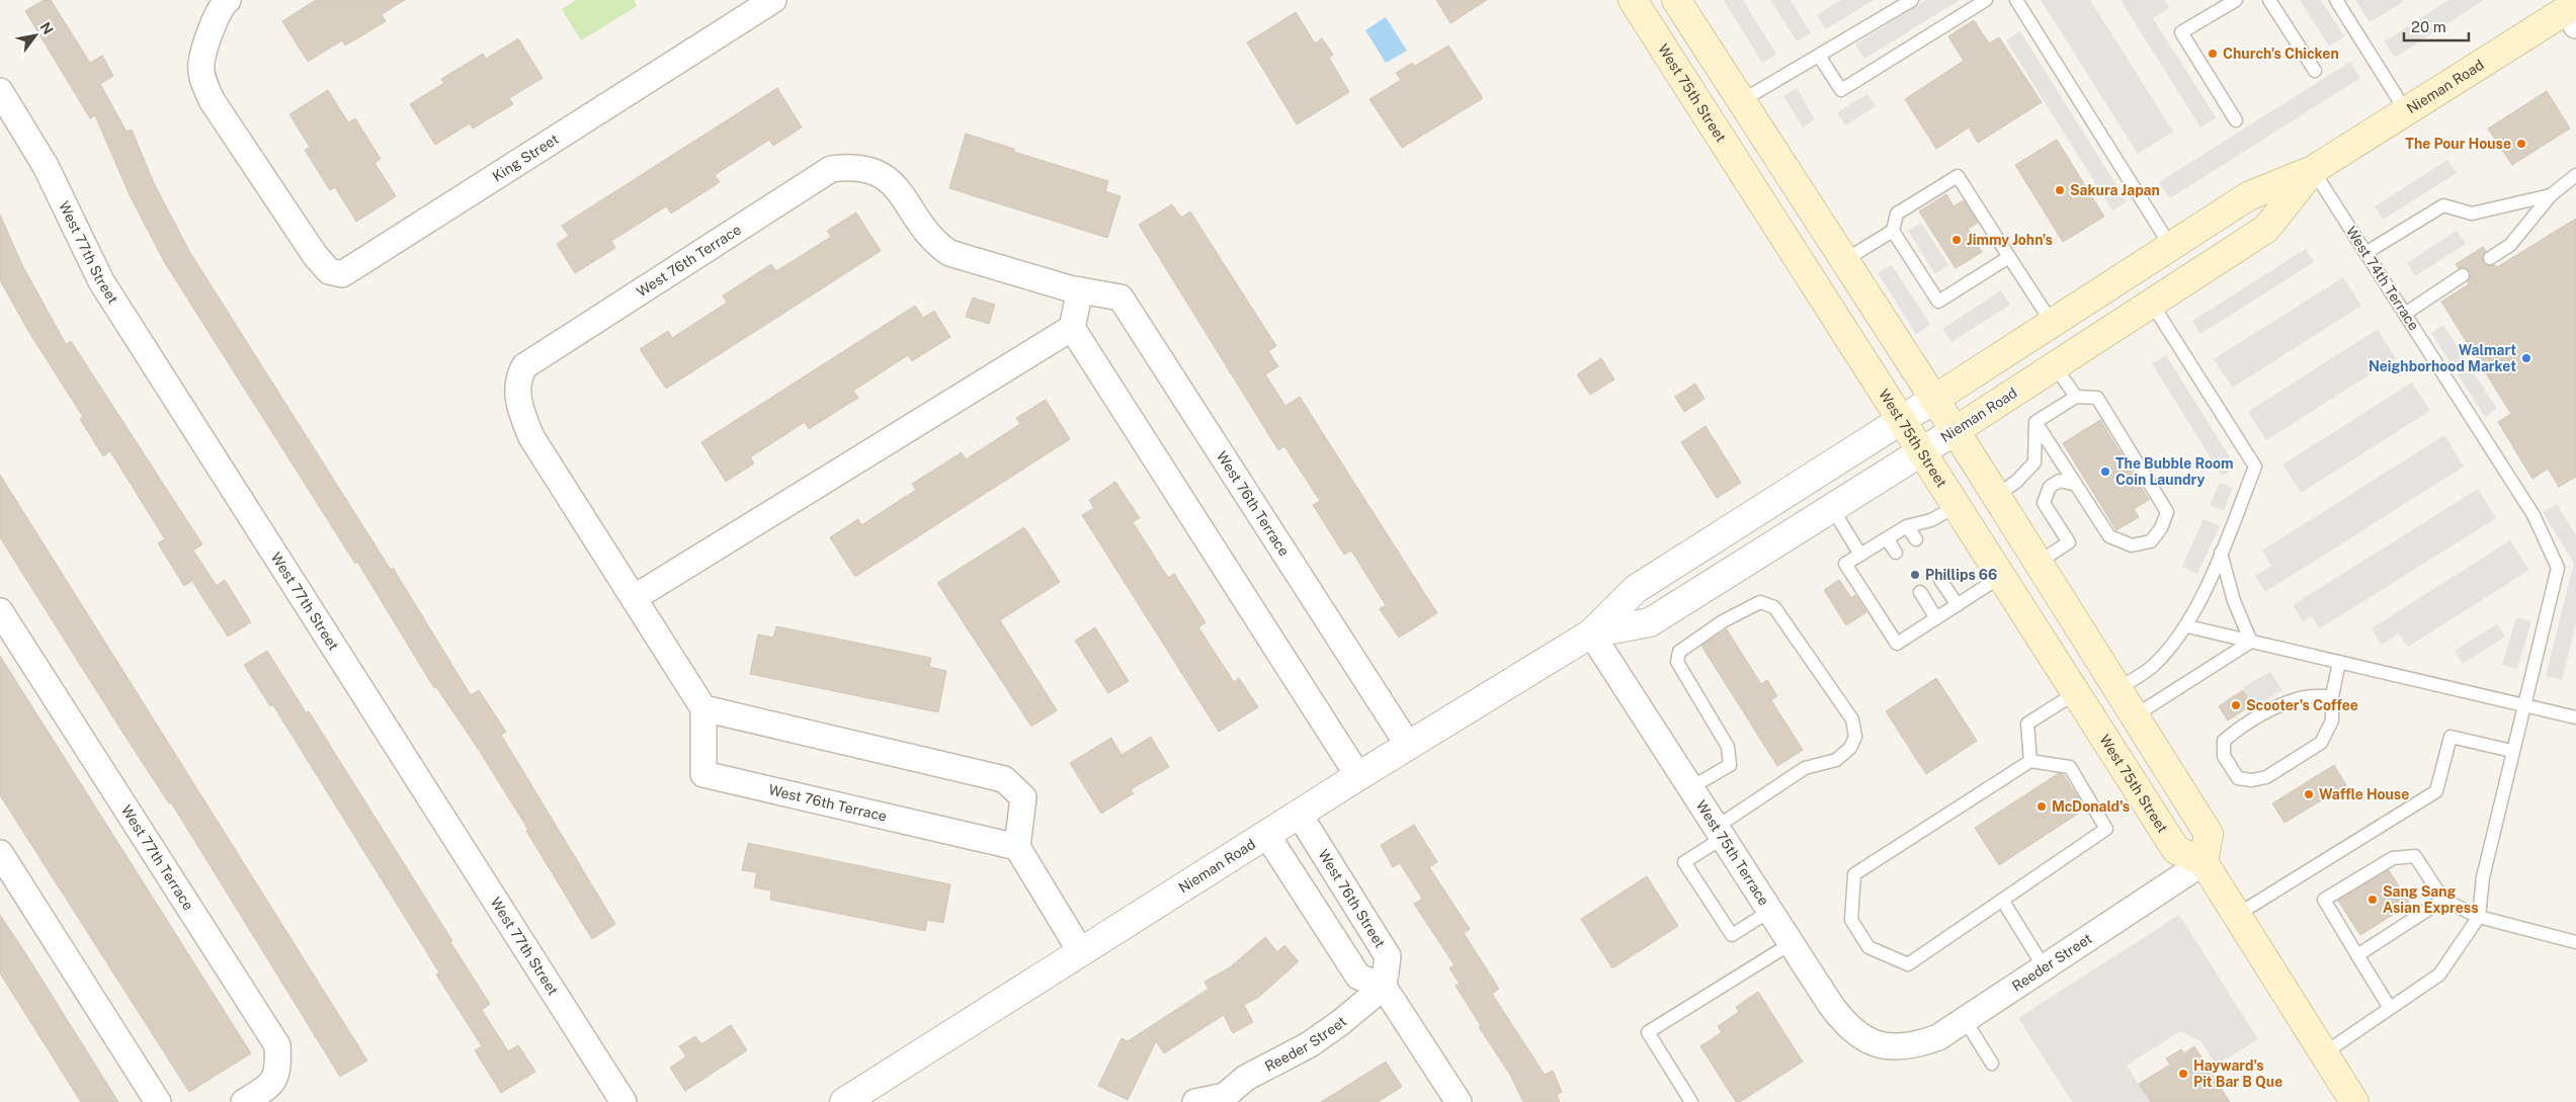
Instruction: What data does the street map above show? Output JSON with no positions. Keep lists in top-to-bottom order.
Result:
{
  "streets": {
    "main road": ["Nieman Road", "West 75th Street"],
    "street": [
      "King Street",
      "West 77th Street",
      "West 76th Terrace",
      "West 75th Terrace",
      "West 77th Terrace",
      "West 76th Street",
      "Reeder Street"
    ],
    "lane": ["West 74th Terrace"]
  },
  "crossings": [
    ["Nieman Road", "West 75th Street"],
    ["Nieman Road", "West 76th Terrace"],
    ["Nieman Road", "West 74th Terrace"],
    ["Nieman Road", "West 75th Terrace"],
    ["Nieman Road", "West 76th Street"],
    ["West 75th Street", "Reeder Street"],
    ["West 75th Terrace", "Reeder Street"],
    ["West 76th Street", "Reeder Street"]
  ],
  "places": [
    "Church's Chicken",
    "The Pour House",
    "Sakura Japan",
    "Jimmy John's",
    "Walmart Neighborhood Market",
    "The Bubble Room Coin Laundry",
    "Phillips 66",
    "Scooter's Coffee",
    "Waffle House",
    "McDonald's",
    "Sang Sang Asian Express",
    "Hayward's Pit Bar B Que"
  ],
  "scale_bar": "20 m",
  "north": "top right"
}
